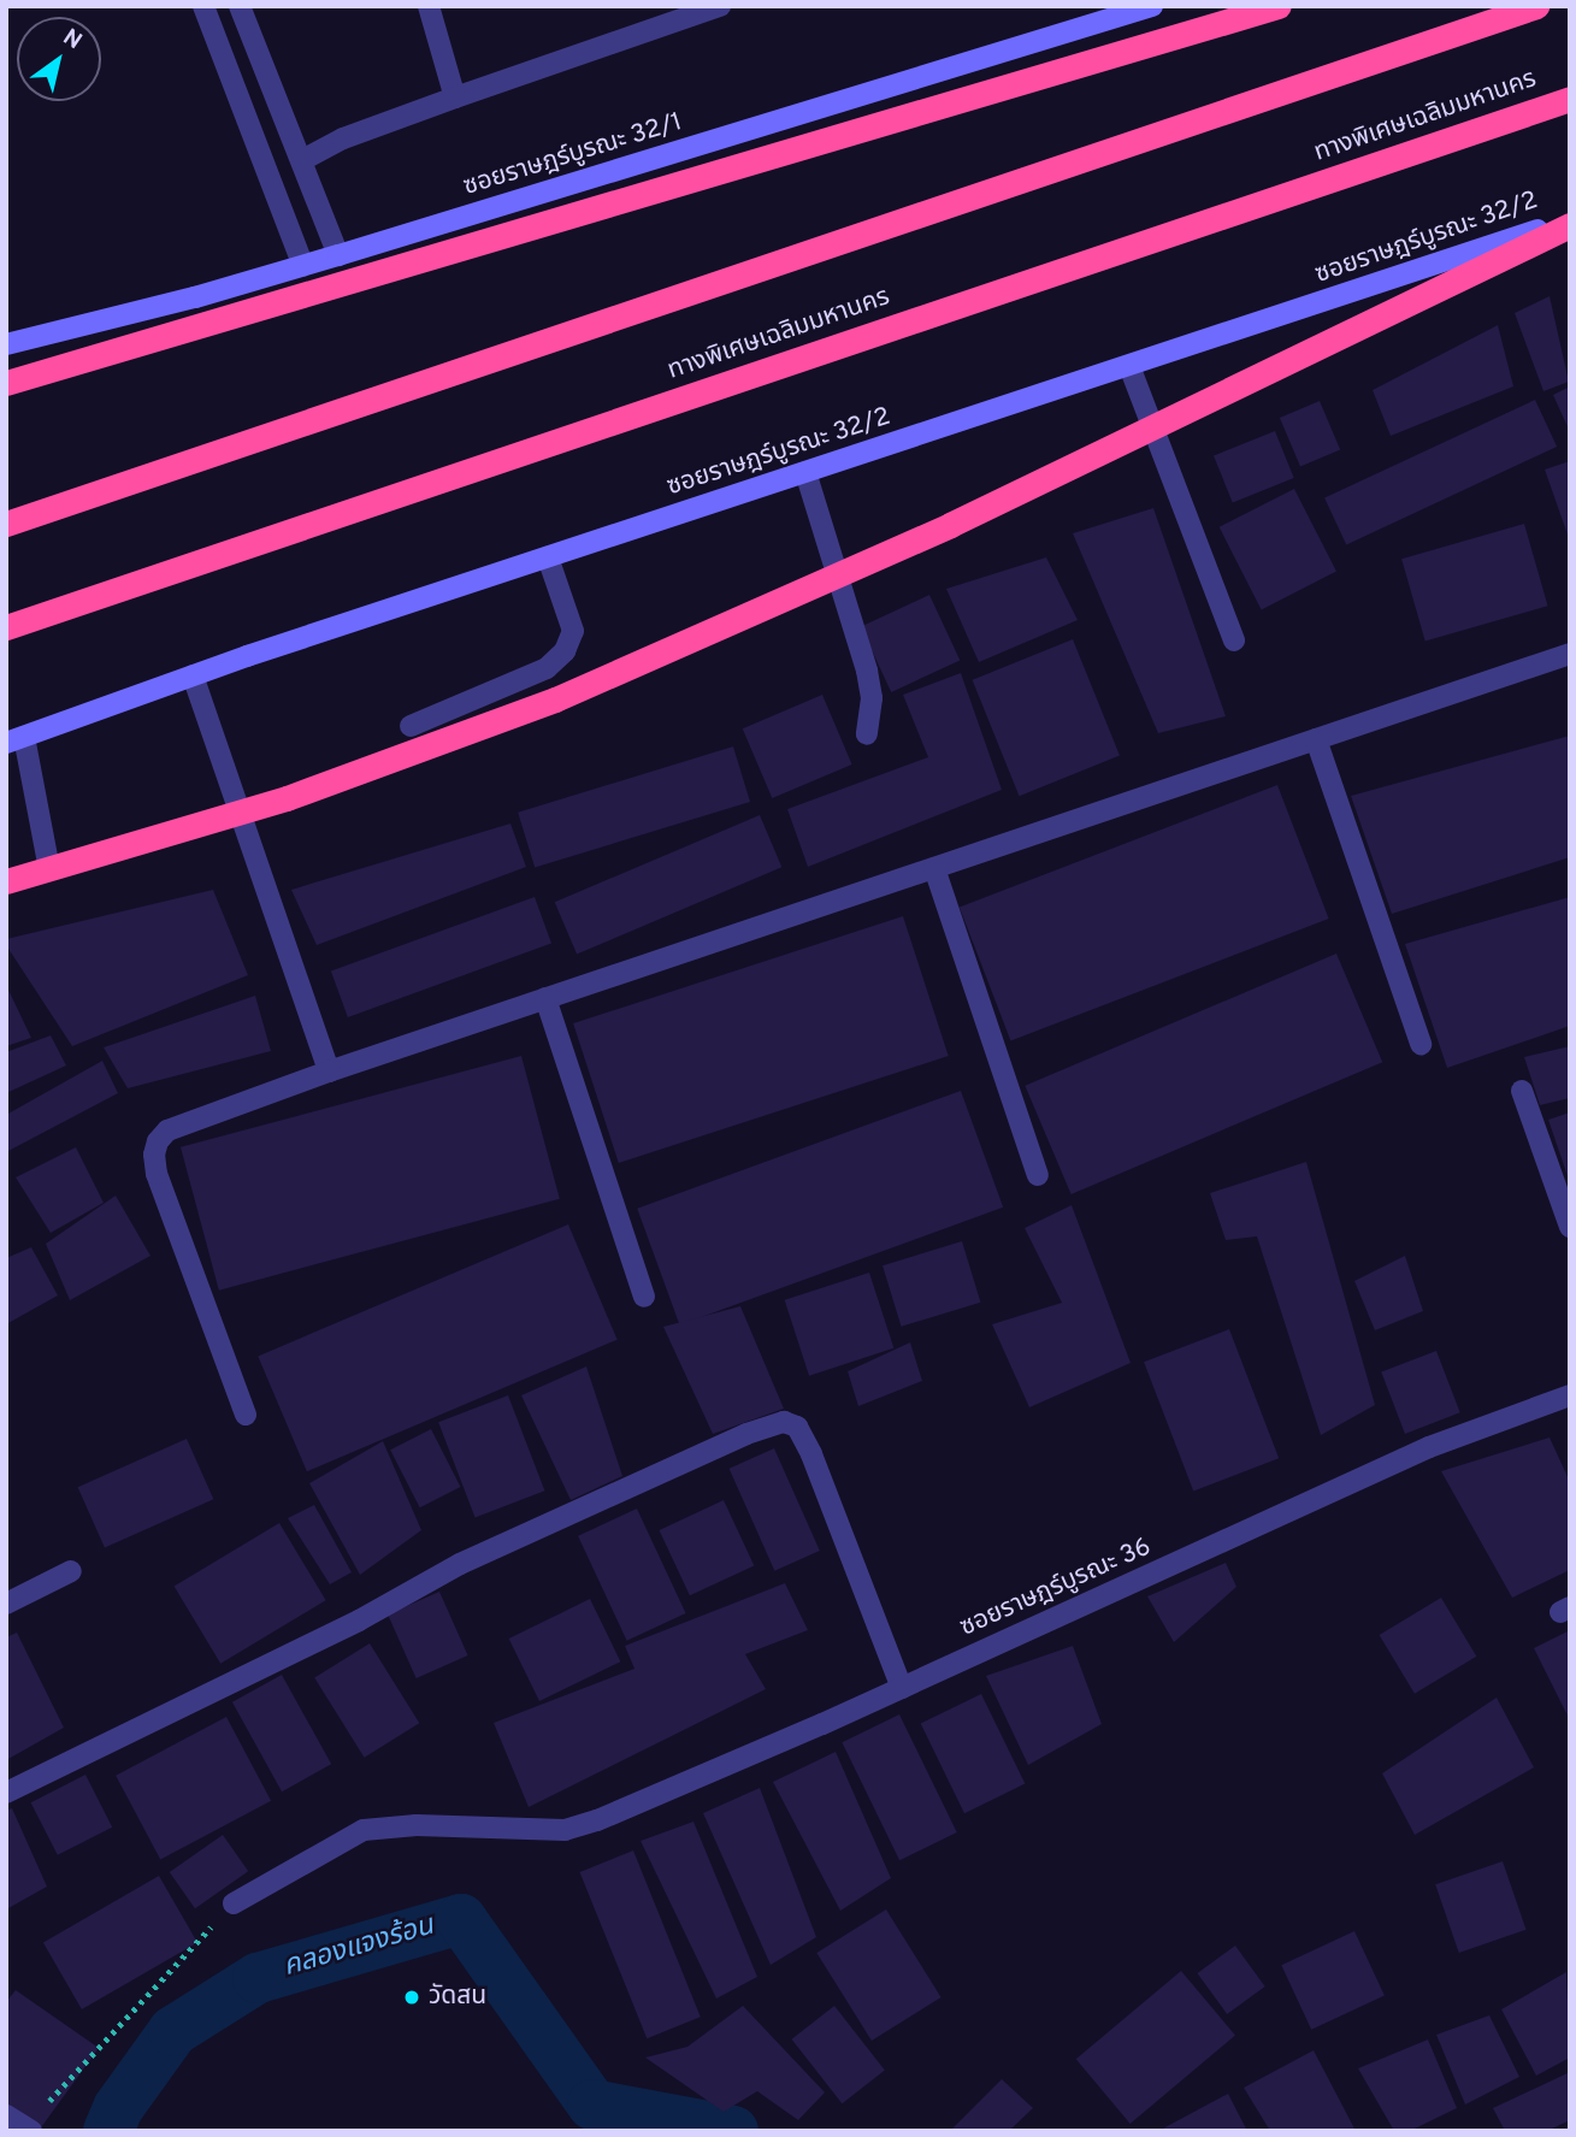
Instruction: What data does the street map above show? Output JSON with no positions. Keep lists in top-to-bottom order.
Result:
{
  "streets": {
    "highway": ["ทางพิเศษเฉลิมมหานคร"],
    "street": ["ซอยราษฎร์บูรณะ 32/1", "ซอยราษฎร์บูรณะ 32/2", "ซอยราษฎร์บูรณะ 36"]
  },
  "water": ["คลองแจงร้อน"],
  "places": ["วัดสน"],
  "north": "top right"
}
